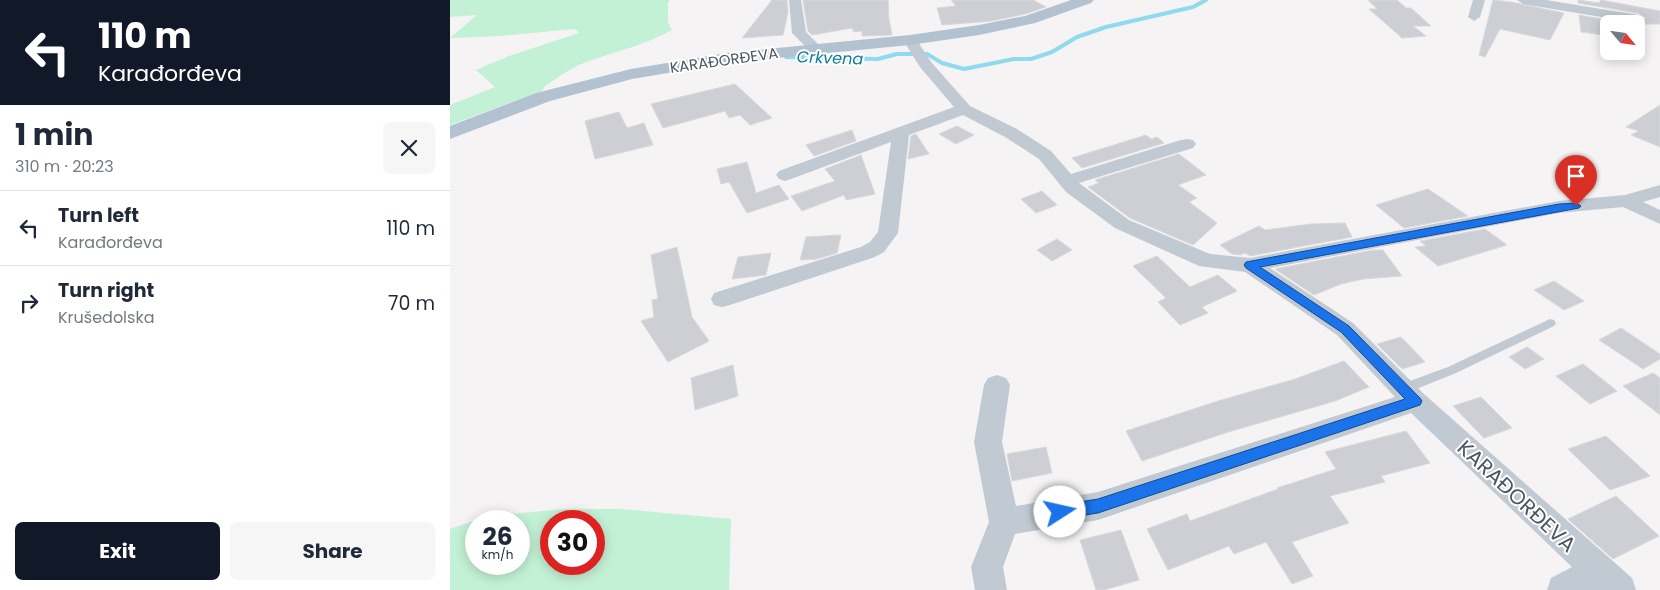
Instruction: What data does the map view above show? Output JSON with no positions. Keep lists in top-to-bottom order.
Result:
{
  "streets": {
    "main road": ["KARAĐORĐEVA"]
  },
  "water": ["Crkvena"],
  "north": "bottom right",
  "page": {
    "turn": ["110 m", "Karađorđeva"],
    "heading": ["1 min", "310 m · 20:23"],
    "list": [
      {
        "name": "Turn left",
        "note": "Karađorđeva",
        "value": "110 m"
      },
      {
        "name": "Turn right",
        "note": "Krušedolska",
        "value": "70 m"
      }
    ],
    "speed": "26 km/h",
    "limit": "30",
    "buttons": ["Exit", "Share"]
  }
}
